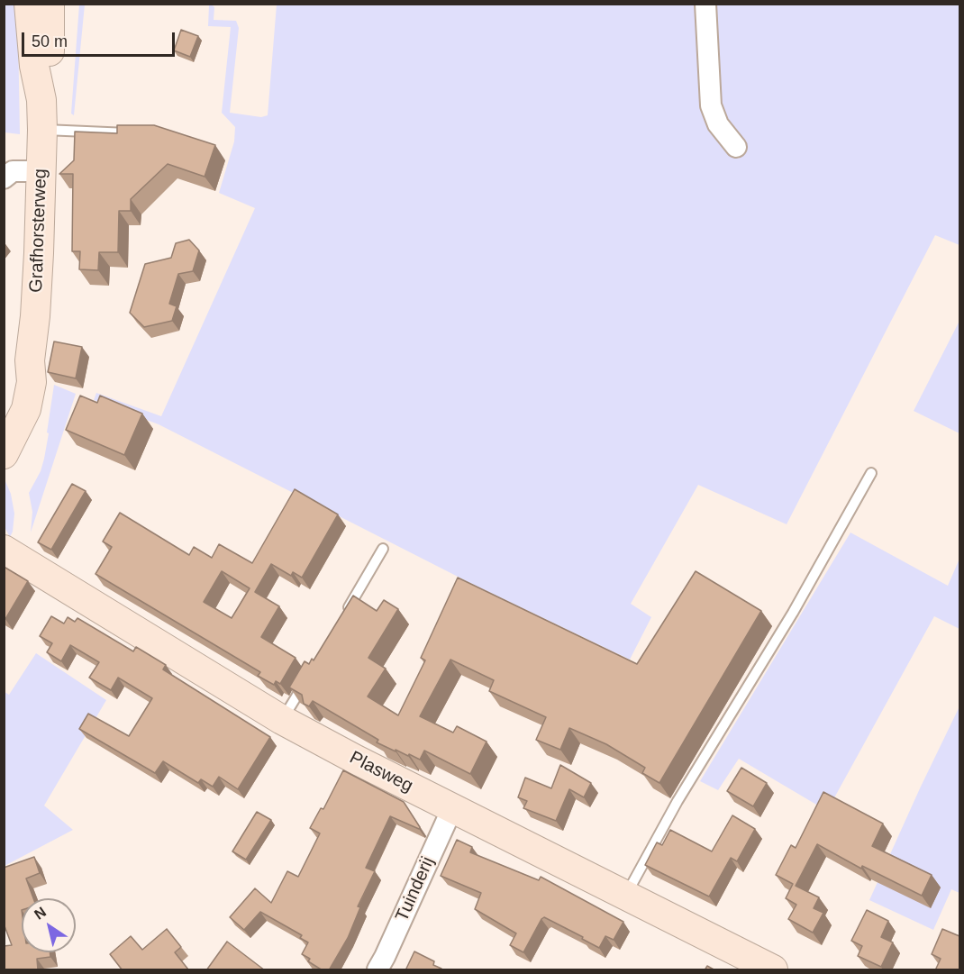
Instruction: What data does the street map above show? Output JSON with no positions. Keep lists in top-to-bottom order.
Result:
{
  "streets": {
    "street": ["Grafhorsterweg", "Plasweg", "Tuinderij"]
  },
  "crossings": [
    ["Plasweg", "Tuinderij"]
  ],
  "scale_bar": "50 m",
  "north": "top left"
}
